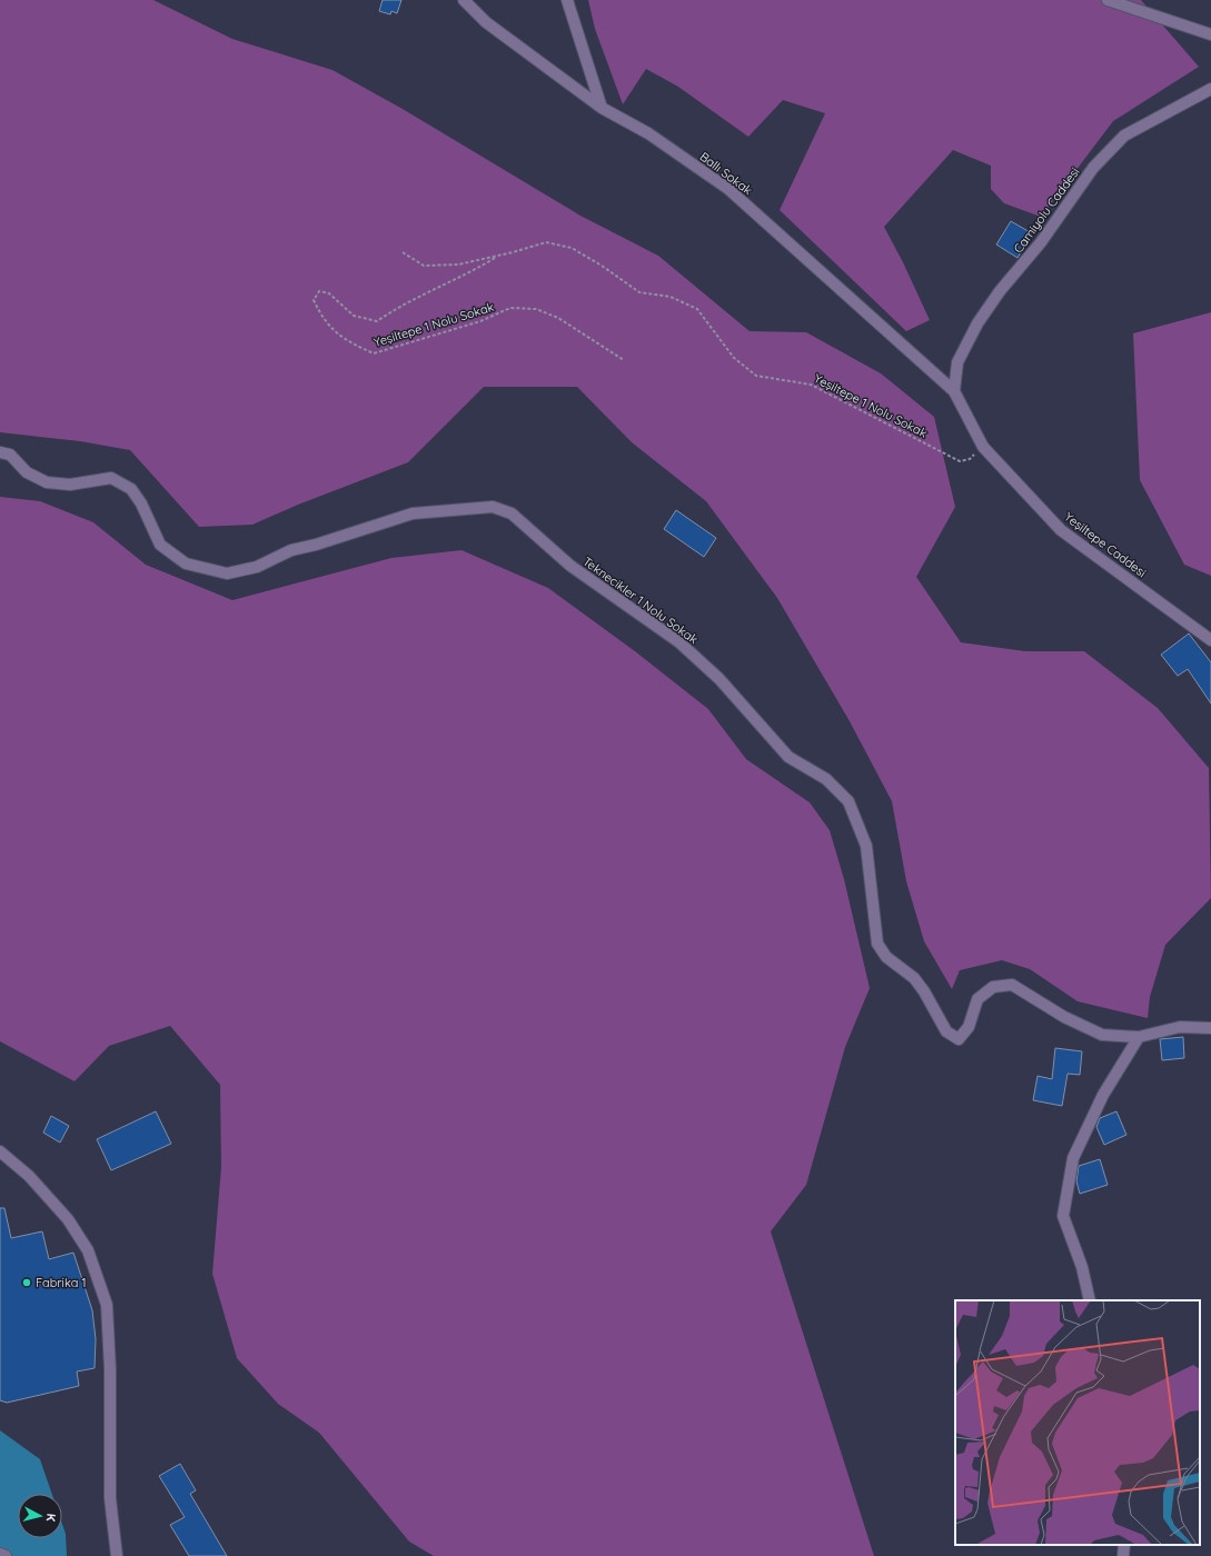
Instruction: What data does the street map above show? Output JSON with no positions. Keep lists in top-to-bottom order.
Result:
{
  "streets": {
    "street": [
      "Ballı Sokak",
      "Camiyolu Caddesi",
      "Yeşiltepe Caddesi",
      "Teknecikler 1 Nolu Sokak"
    ],
    "path": ["Yeşiltepe 1 Nolu Sokak"]
  },
  "crossings": [
    ["Ballı Sokak", "Camiyolu Caddesi"],
    ["Ballı Sokak", "Yeşiltepe Caddesi"],
    ["Camiyolu Caddesi", "Yeşiltepe Caddesi"],
    ["Yeşiltepe 1 Nolu Sokak", "Yeşiltepe Caddesi"]
  ],
  "places": ["Fabrika 1"],
  "north": "right"
}
